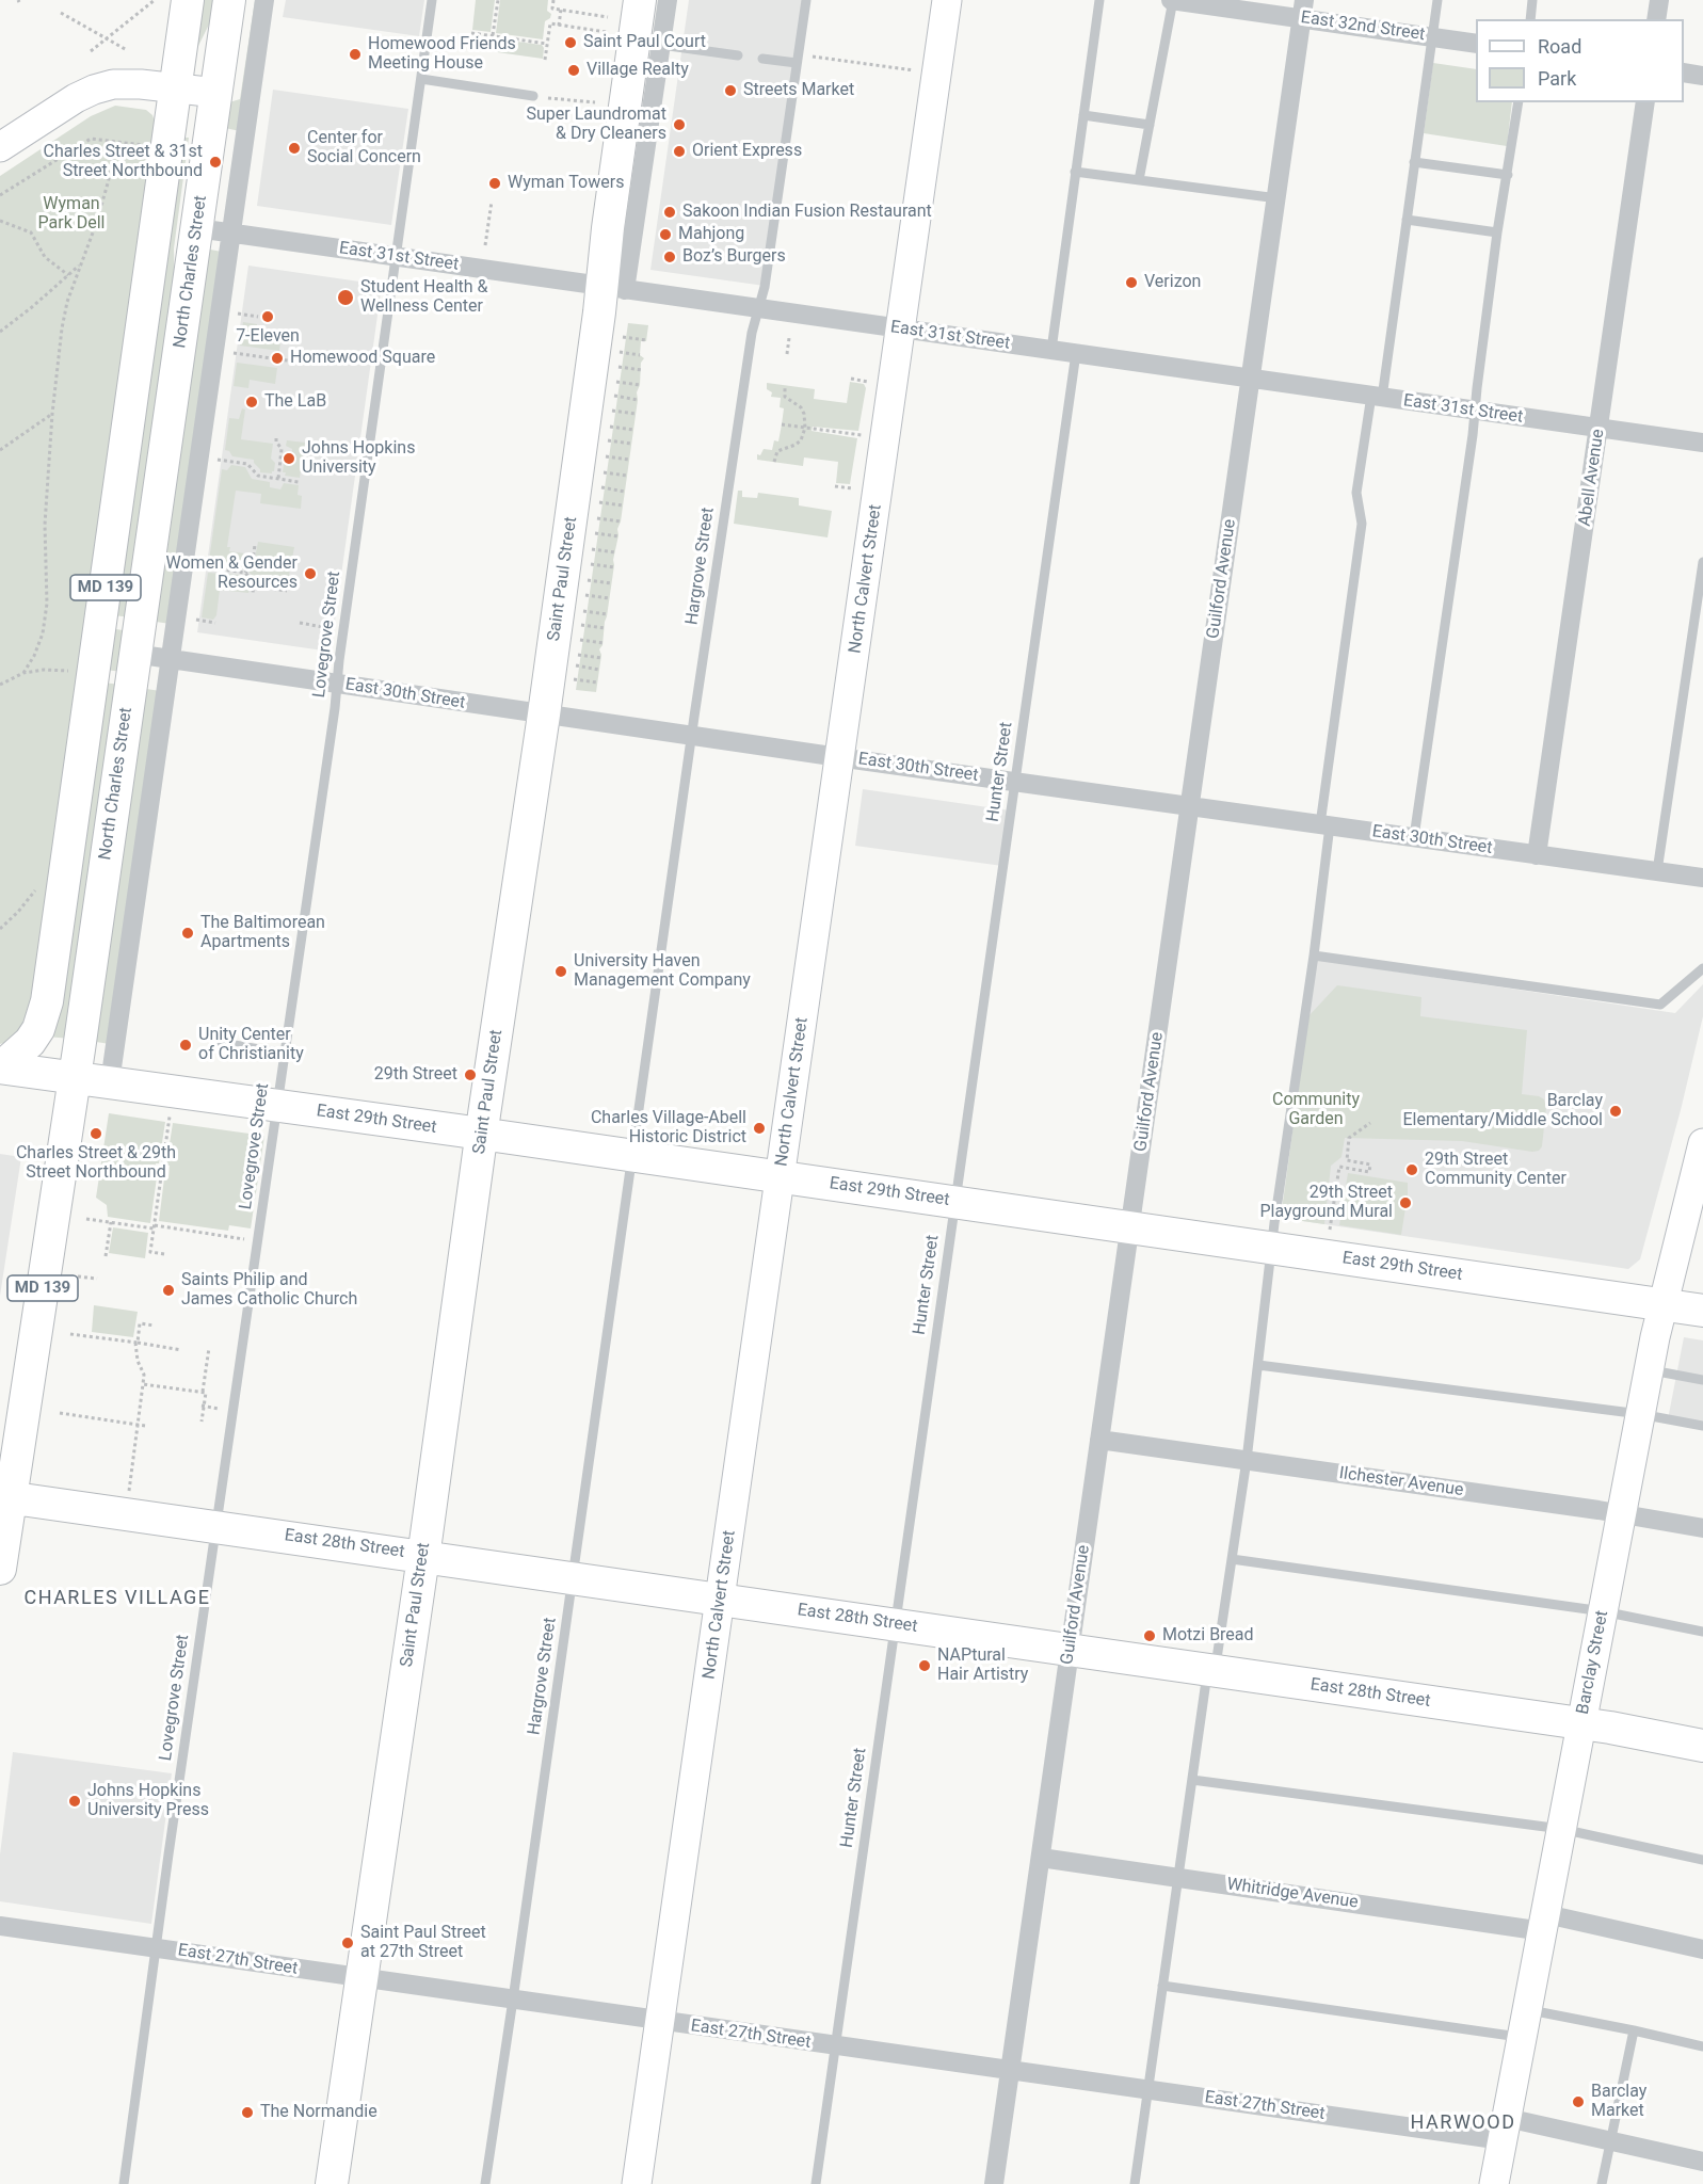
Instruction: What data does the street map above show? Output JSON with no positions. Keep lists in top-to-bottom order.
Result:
{
  "streets": {
    "main road": [
      "North Charles Street",
      "Saint Paul Street",
      "North Calvert Street",
      "MD 139",
      "East 29th Street",
      "East 28th Street",
      "Barclay Street"
    ],
    "street": [
      "East 32nd Street",
      "East 31st Street",
      "Abell Avenue",
      "Guilford Avenue",
      "East 30th Street",
      "Ilchester Avenue",
      "Whitridge Avenue",
      "East 27th Street"
    ],
    "lane": ["Hargrove Street", "Lovegrove Street", "Hunter Street"]
  },
  "crossings": [
    ["East 32nd Street", "Guilford Avenue"],
    ["East 31st Street", "North Charles Street"],
    ["East 31st Street", "Abell Avenue"],
    ["East 31st Street", "Hargrove Street"],
    ["East 31st Street", "Saint Paul Street"],
    ["East 31st Street", "North Calvert Street"],
    ["East 31st Street", "Guilford Avenue"],
    ["East 31st Street", "Lovegrove Street"],
    ["East 31st Street", "Hunter Street"],
    ["North Charles Street", "East 30th Street"],
    ["North Charles Street", "East 29th Street"],
    ["North Charles Street", "East 28th Street"],
    ["Abell Avenue", "East 30th Street"],
    ["Hargrove Street", "East 30th Street"],
    ["Hargrove Street", "East 29th Street"],
    ["Hargrove Street", "East 28th Street"],
    ["Hargrove Street", "East 27th Street"],
    ["Saint Paul Street", "East 30th Street"],
    ["Saint Paul Street", "East 29th Street"],
    ["Saint Paul Street", "East 28th Street"],
    ["Saint Paul Street", "East 27th Street"],
    ["North Calvert Street", "East 30th Street"],
    ["North Calvert Street", "East 29th Street"],
    ["North Calvert Street", "East 28th Street"],
    ["North Calvert Street", "East 27th Street"],
    ["Guilford Avenue", "East 30th Street"],
    ["Guilford Avenue", "East 29th Street"],
    ["Guilford Avenue", "Ilchester Avenue"],
    ["Guilford Avenue", "East 28th Street"],
    ["Guilford Avenue", "Whitridge Avenue"],
    ["Guilford Avenue", "East 27th Street"],
    ["MD 139", "East 29th Street"],
    ["Lovegrove Street", "East 30th Street"],
    ["Lovegrove Street", "East 29th Street"],
    ["Lovegrove Street", "East 28th Street"],
    ["Lovegrove Street", "East 27th Street"],
    ["East 30th Street", "Hunter Street"],
    ["Hunter Street", "East 29th Street"],
    ["Hunter Street", "East 28th Street"],
    ["Hunter Street", "East 27th Street"],
    ["East 29th Street", "Barclay Street"],
    ["Ilchester Avenue", "Barclay Street"],
    ["East 28th Street", "Barclay Street"],
    ["Barclay Street", "Whitridge Avenue"],
    ["Barclay Street", "East 27th Street"]
  ],
  "districts": ["CHARLES VILLAGE", "HARWOOD"],
  "parks": ["Wyman Park Dell", "Community Garden"],
  "places": [
    "Saint Paul Court",
    "Homewood Friends Meeting House",
    "Village Realty",
    "Streets Market",
    "Super Laundromat & Dry Cleaners",
    "Center for Social Concern",
    "Orient Express",
    "Charles Street & 31st Street Northbound",
    "Wyman Towers",
    "Sakoon Indian Fusion Restaurant",
    "Mahjong",
    "Boz’s Burgers",
    "Verizon",
    "Student Health & Wellness Center",
    "7-Eleven",
    "Homewood Square",
    "The LaB",
    "Johns Hopkins University",
    "Women & Gender Resources",
    "The Baltimorean Apartments",
    "University Haven Management Company",
    "Unity Center of Christianity",
    "29th Street",
    "Barclay Elementary/Middle School",
    "Charles Village-Abell Historic District",
    "Charles Street & 29th Street Northbound",
    "29th Street Community Center",
    "29th Street Playground Mural",
    "Saints Philip and James Catholic Church",
    "Motzi Bread",
    "NAPtural Hair Artistry",
    "Johns Hopkins University Press",
    "Saint Paul Street at 27th Street",
    "Barclay Market",
    "The Normandie"
  ],
  "legend": ["Road", "Park"]
}
